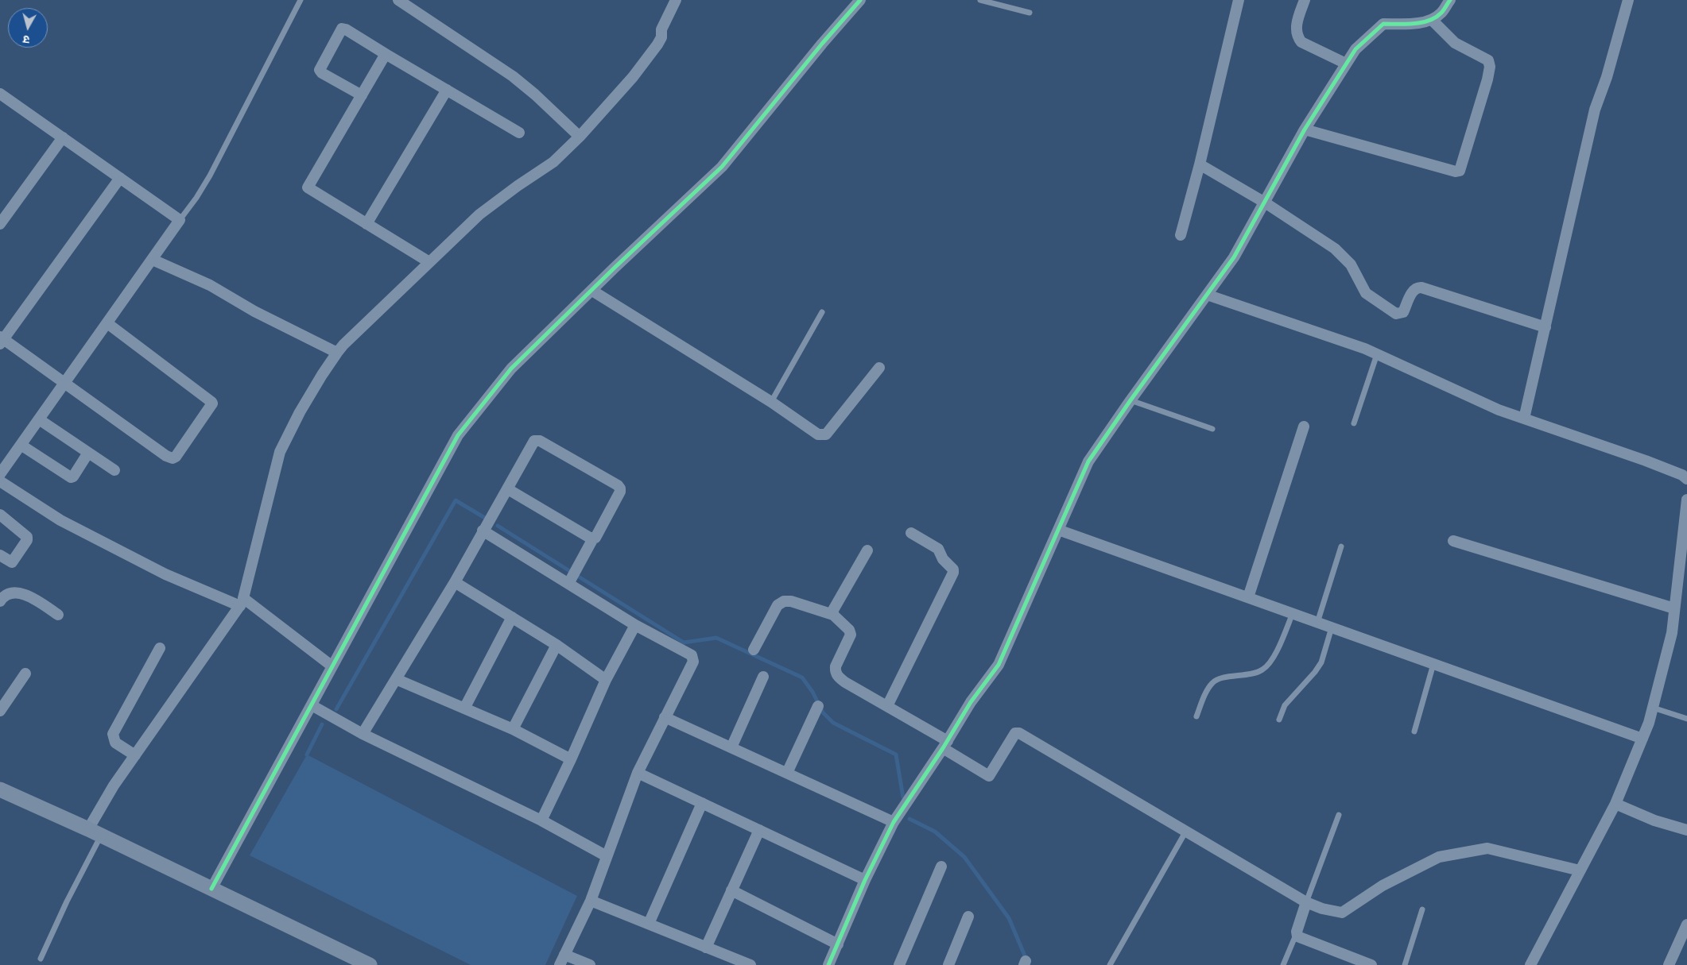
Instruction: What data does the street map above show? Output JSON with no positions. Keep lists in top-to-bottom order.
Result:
{
  "north": "bottom"
}
